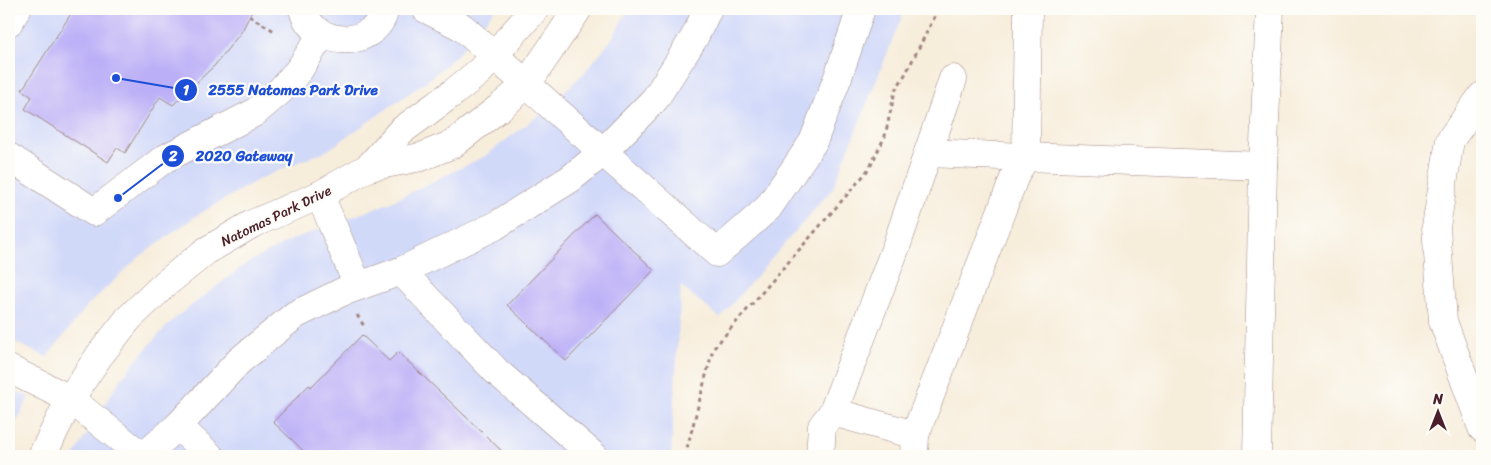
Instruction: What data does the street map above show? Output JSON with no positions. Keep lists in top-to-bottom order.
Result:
{
  "streets": {
    "street": ["Natomas Park Drive"]
  },
  "places": ["2555 Natomas Park Drive", "2020 Gateway"],
  "north": "top"
}
